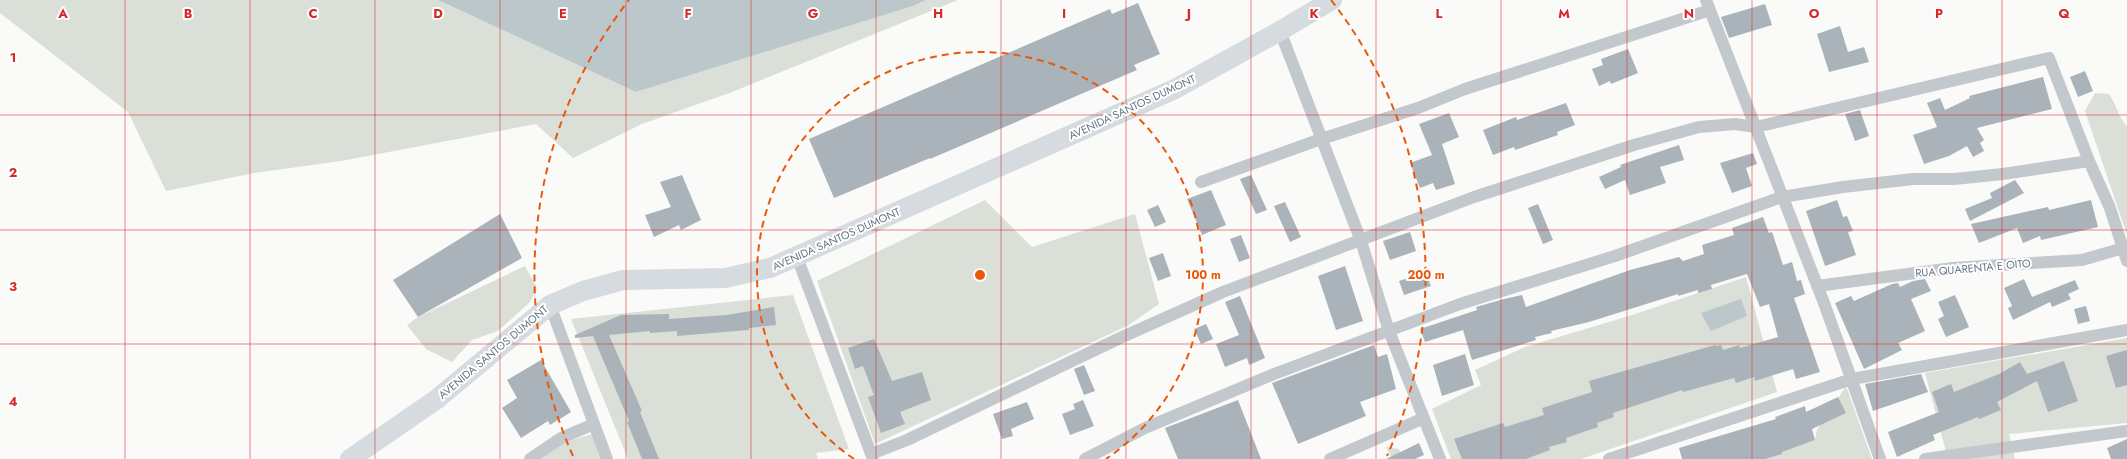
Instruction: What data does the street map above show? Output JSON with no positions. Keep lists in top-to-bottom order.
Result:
{
  "streets": {
    "main road": ["AVENIDA SANTOS DUMONT"],
    "street": ["RUA QUARENTA E OITO"]
  },
  "grid": {
    "columns": [
      "A",
      "B",
      "C",
      "D",
      "E",
      "F",
      "G",
      "H",
      "I",
      "J",
      "K",
      "L",
      "M",
      "N",
      "O",
      "P",
      "Q"
    ],
    "rows": [
      "1",
      "2",
      "3",
      "4"
    ]
  },
  "rings": ["100 m", "200 m"]
}
